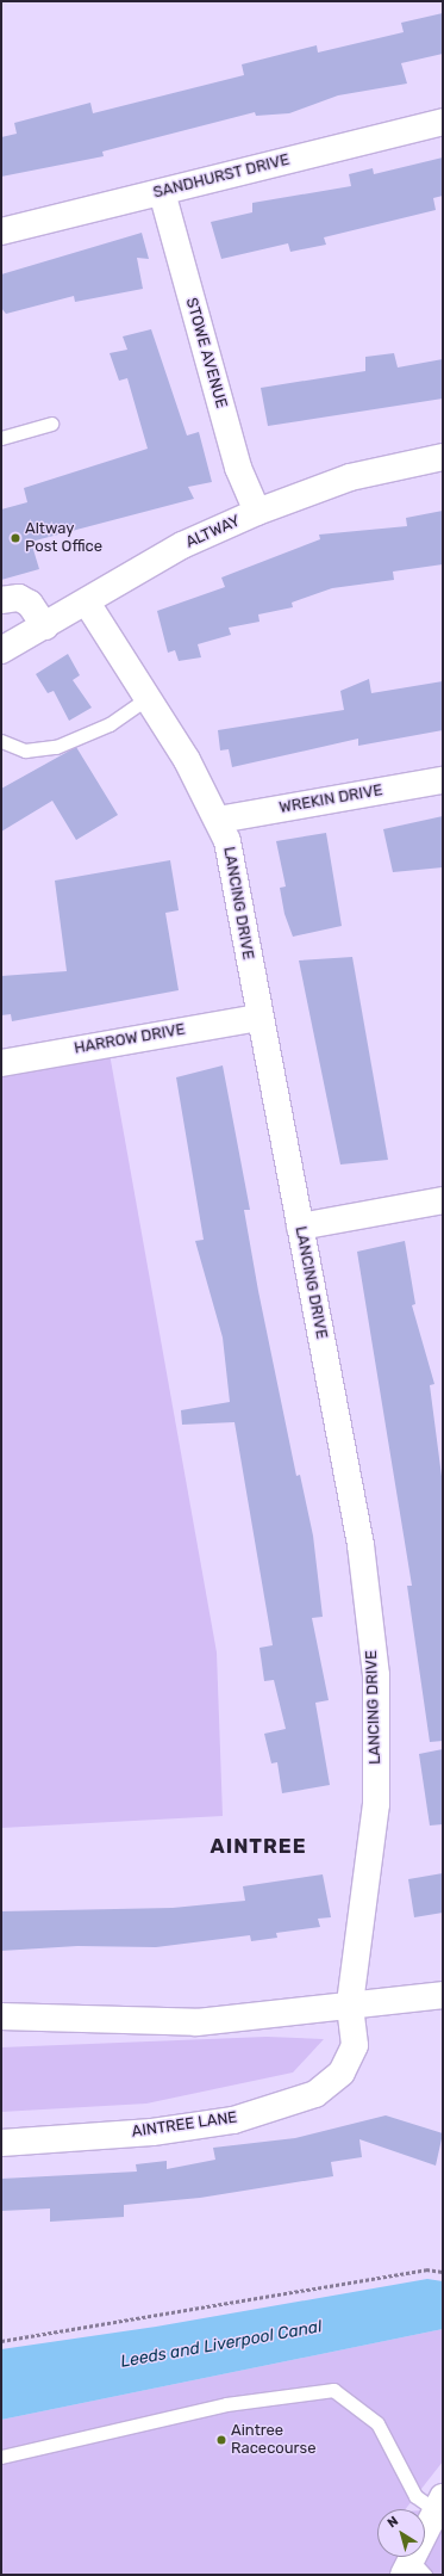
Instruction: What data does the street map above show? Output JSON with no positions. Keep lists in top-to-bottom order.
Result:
{
  "streets": {
    "street": [
      "SANDHURST DRIVE",
      "STOWE AVENUE",
      "ALTWAY",
      "WREKIN DRIVE",
      "LANCING DRIVE",
      "HARROW DRIVE",
      "AINTREE LANE"
    ]
  },
  "crossings": [
    ["SANDHURST DRIVE", "STOWE AVENUE"],
    ["STOWE AVENUE", "ALTWAY"],
    ["ALTWAY", "LANCING DRIVE"],
    ["WREKIN DRIVE", "LANCING DRIVE"],
    ["LANCING DRIVE", "HARROW DRIVE"],
    ["LANCING DRIVE", "AINTREE LANE"]
  ],
  "districts": ["AINTREE"],
  "water": ["Leeds and Liverpool Canal"],
  "places": ["Altway Post Office", "Aintree Racecourse"],
  "north": "top left"
}
